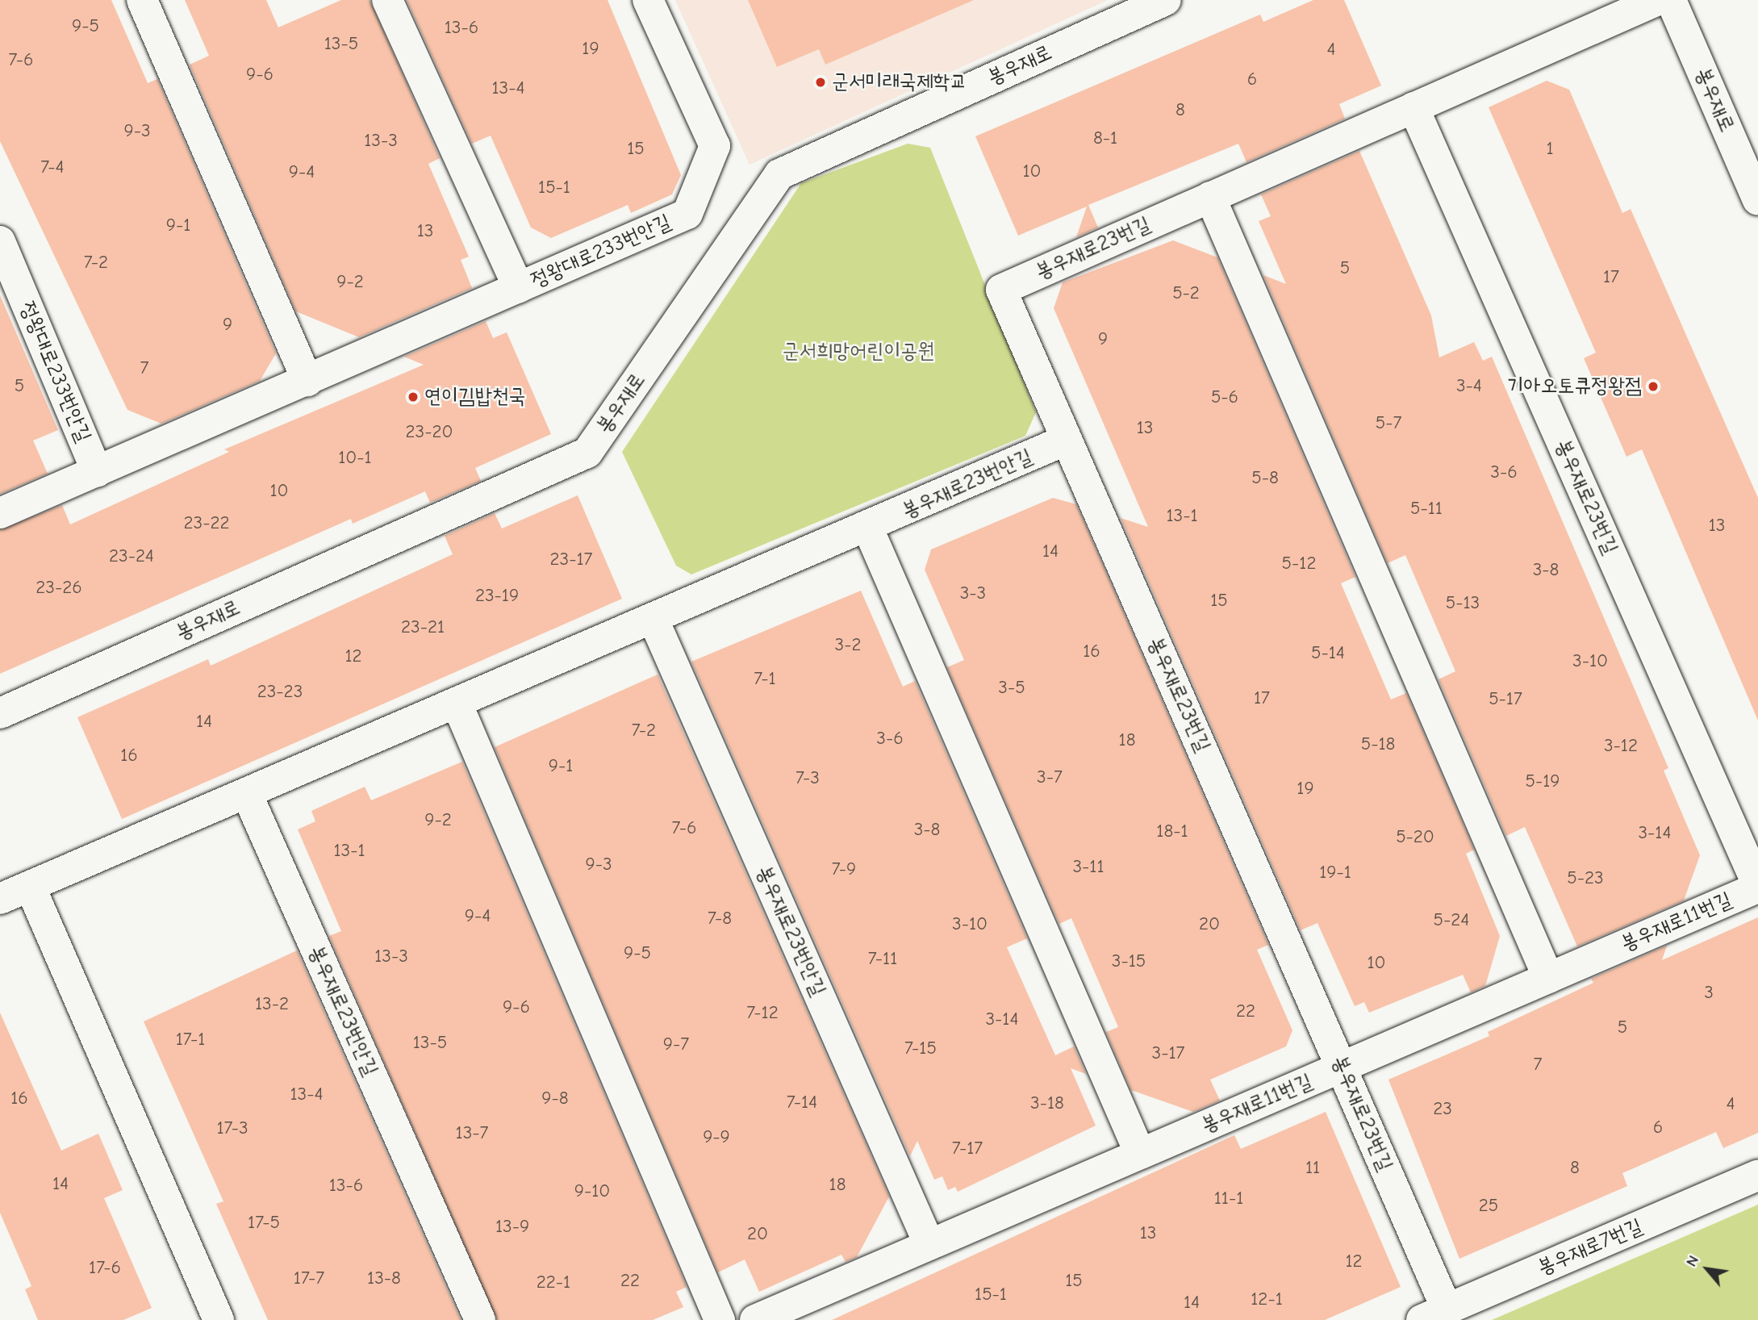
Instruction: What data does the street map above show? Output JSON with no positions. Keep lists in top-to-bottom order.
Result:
{
  "streets": {
    "street": [
      "봉우재로",
      "봉우재로23번길",
      "정왕대로233번안길",
      "봉우재로23번안길",
      "봉우재로11번길",
      "봉우재로7번길"
    ]
  },
  "crossings": [
    ["봉우재로23번길", "봉우재로23번안길"],
    ["봉우재로23번길", "봉우재로11번길"],
    ["봉우재로23번길", "봉우재로7번길"],
    ["봉우재로23번안길", "봉우재로11번길"]
  ],
  "parks": ["군서희망어린이공원"],
  "places": ["군서미래국제학교", "기아오토큐정왕점", "연이김밥천국"],
  "house_numbers": [
    "9-5",
    "13-6",
    "13-5",
    "19",
    "4",
    "7-6",
    "9-6",
    "6",
    "13-4",
    "8",
    "9-3",
    "8-1",
    "13-3",
    "15",
    "1",
    "7-4",
    "10",
    "9-4",
    "15-1",
    "9-1",
    "13",
    "7-2",
    "5",
    "17",
    "9-2",
    "5-2",
    "9",
    "9",
    "7",
    "5",
    "3-4",
    "5-6",
    "5-7",
    "13",
    "23-20",
    "10-1",
    "3-6",
    "5-8",
    "10",
    "5-11",
    "13-1",
    "23-22",
    "13",
    "14",
    "23-24",
    "23-17",
    "5-12",
    "3-8",
    "23-26",
    "3-3",
    "23-19",
    "15",
    "5-13",
    "23-21",
    "3-2",
    "16",
    "5-14",
    "12",
    "3-10",
    "7-1",
    "3-5",
    "23-23",
    "17",
    "5-17",
    "14",
    "7-2",
    "3-6",
    "18",
    "5-18",
    "3-12",
    "16",
    "9-1",
    "3-7",
    "7-3",
    "5-19",
    "19",
    "9-2",
    "7-6",
    "3-8",
    "18-1",
    "3-14",
    "5-20",
    "13-1",
    "9-3",
    "3-11",
    "7-9",
    "19-1",
    "5-23",
    "9-4",
    "7-8",
    "5-24",
    "3-10",
    "20",
    "9-5",
    "13-3",
    "7-11",
    "3-15",
    "10",
    "3",
    "13-2",
    "9-6",
    "22",
    "7-12",
    "3-14",
    "5",
    "17-1",
    "13-5",
    "9-7",
    "7-15",
    "3-17",
    "7",
    "13-4",
    "16",
    "9-8",
    "7-14",
    "3-18",
    "4",
    "23",
    "6",
    "17-3",
    "13-7",
    "9-9",
    "7-17",
    "11",
    "8",
    "14",
    "18",
    "13-6",
    "9-10",
    "11-1",
    "25",
    "17-5",
    "13-9",
    "13",
    "20",
    "12",
    "17-6",
    "17-7",
    "13-8",
    "22",
    "15",
    "22-1",
    "15-1",
    "12-1",
    "14"
  ],
  "north": "top left"
}
